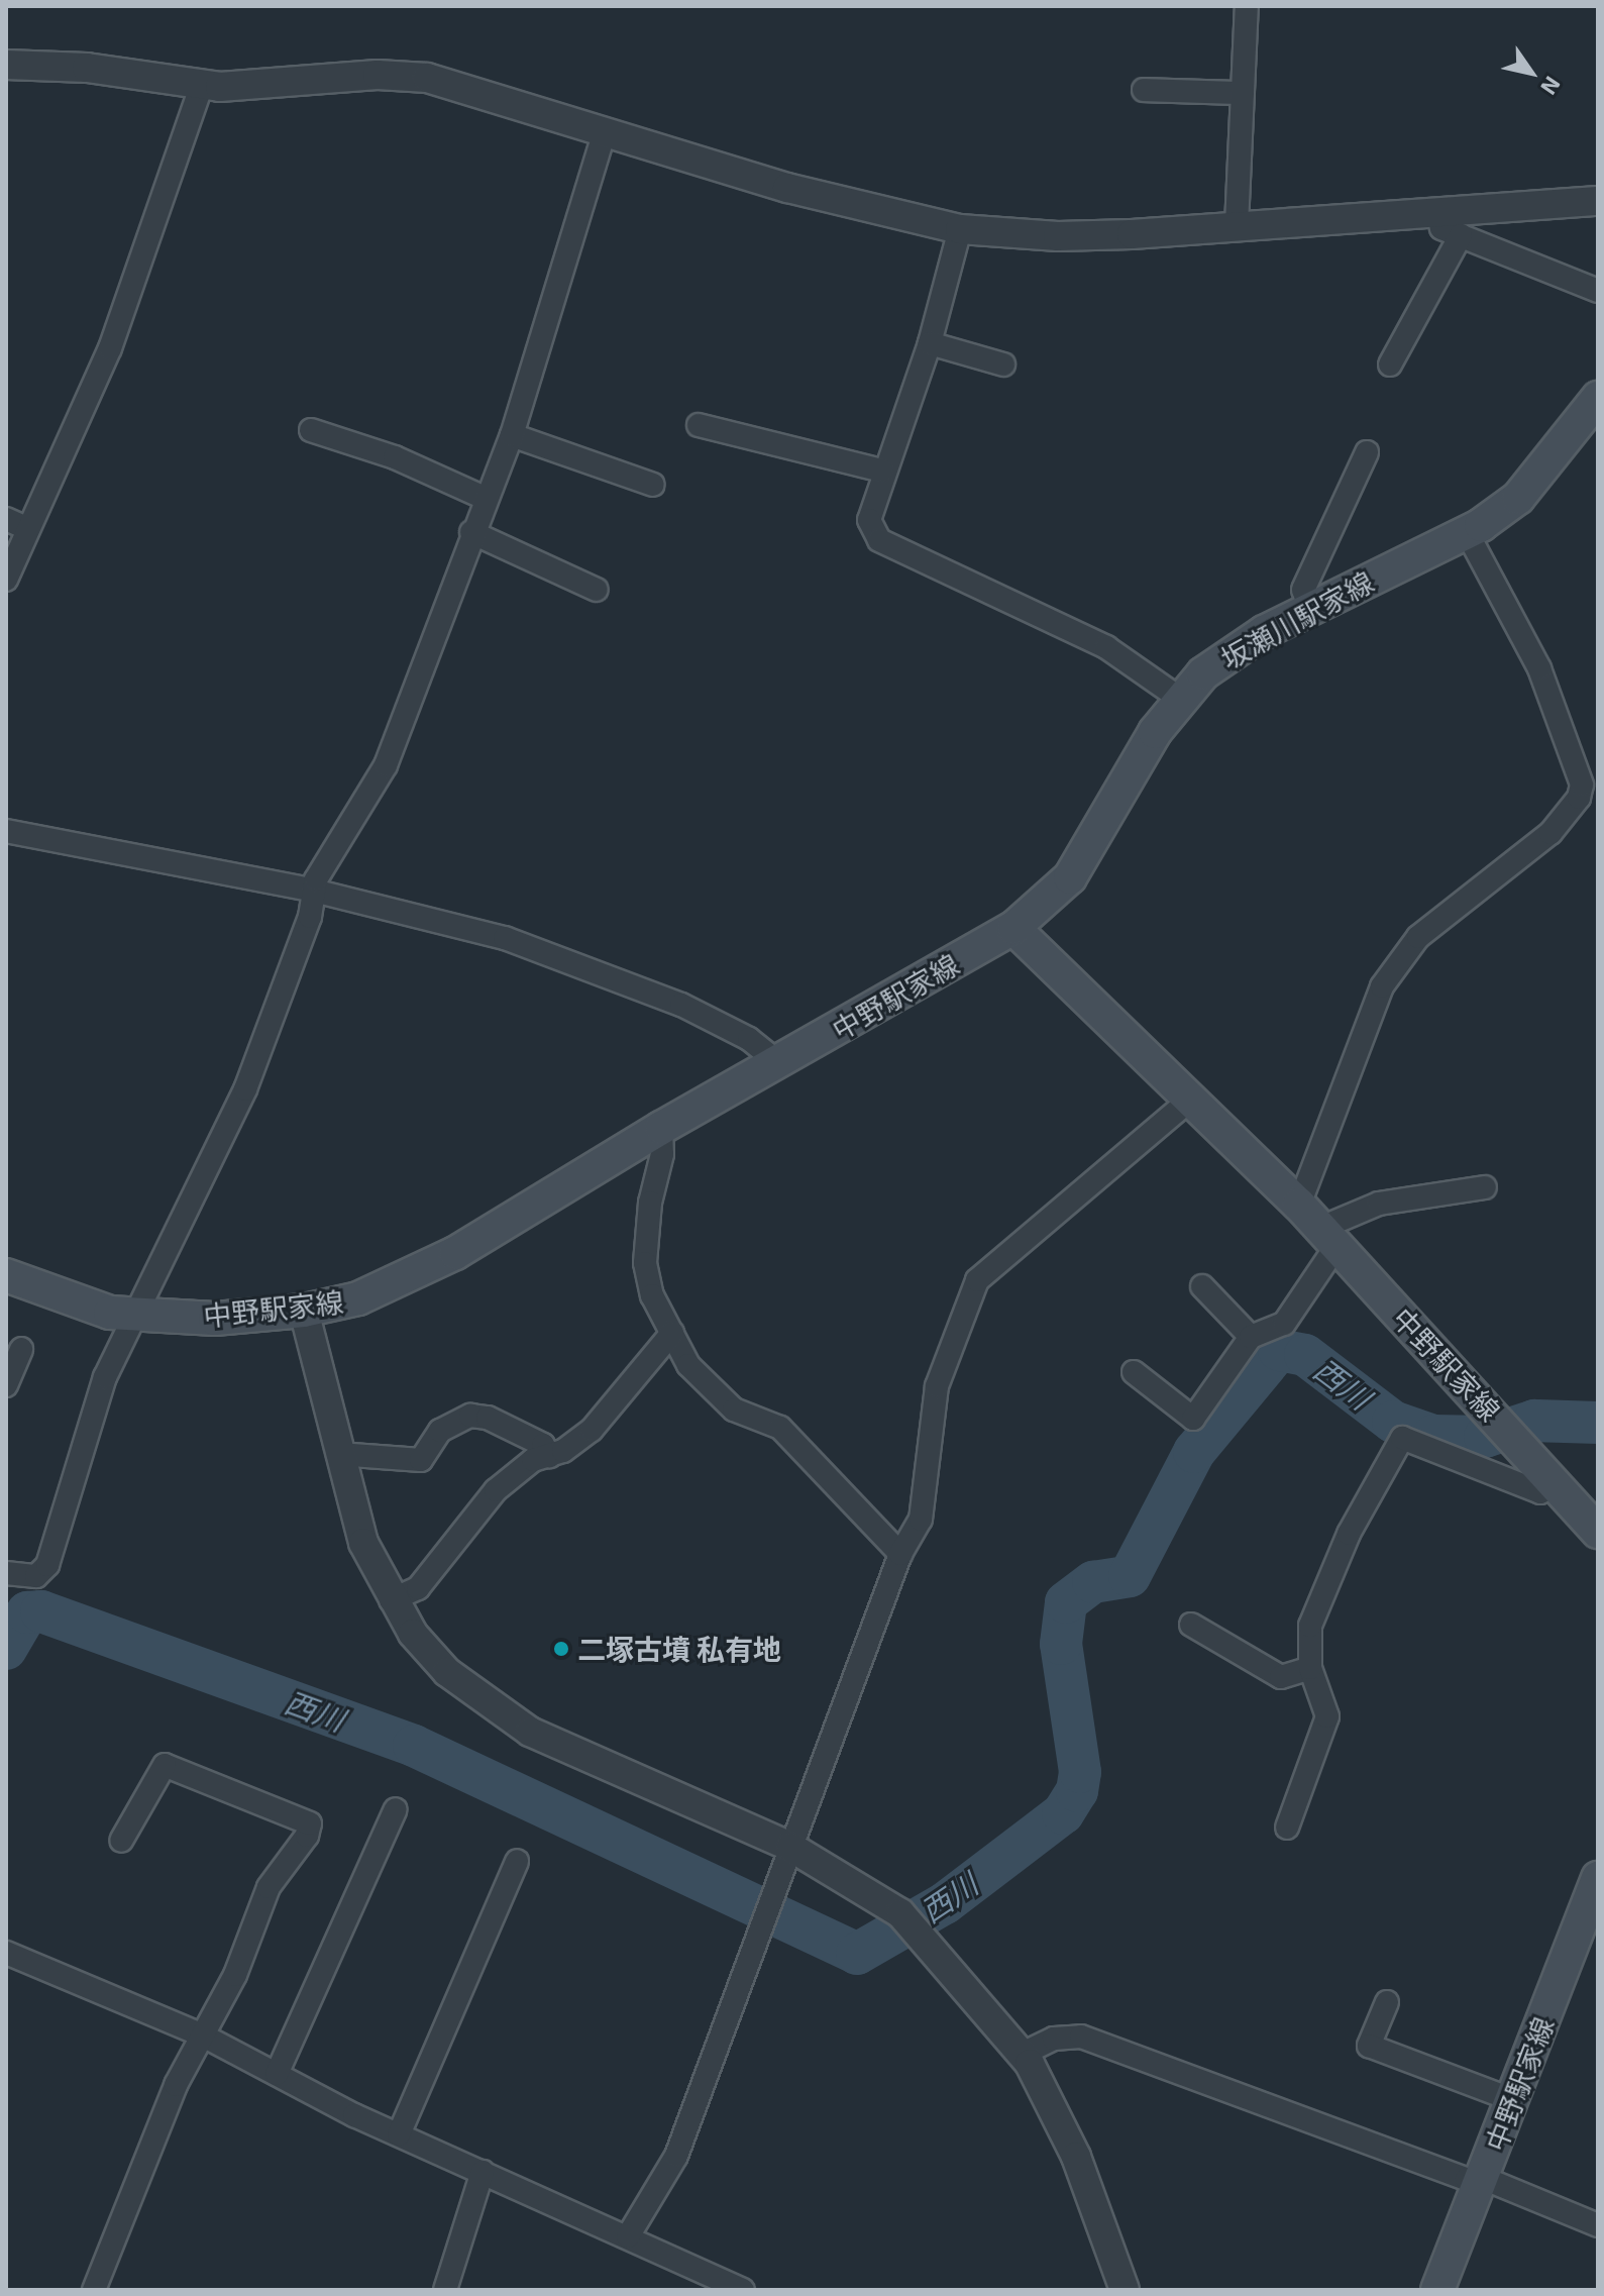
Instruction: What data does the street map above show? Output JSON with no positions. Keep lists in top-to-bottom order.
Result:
{
  "streets": {
    "main road": ["坂瀬川駅家線", "中野駅家線"]
  },
  "crossings": [
    ["坂瀬川駅家線", "中野駅家線"]
  ],
  "water": ["西川"],
  "places": ["二塚古墳 私有地"],
  "north": "bottom right"
}
